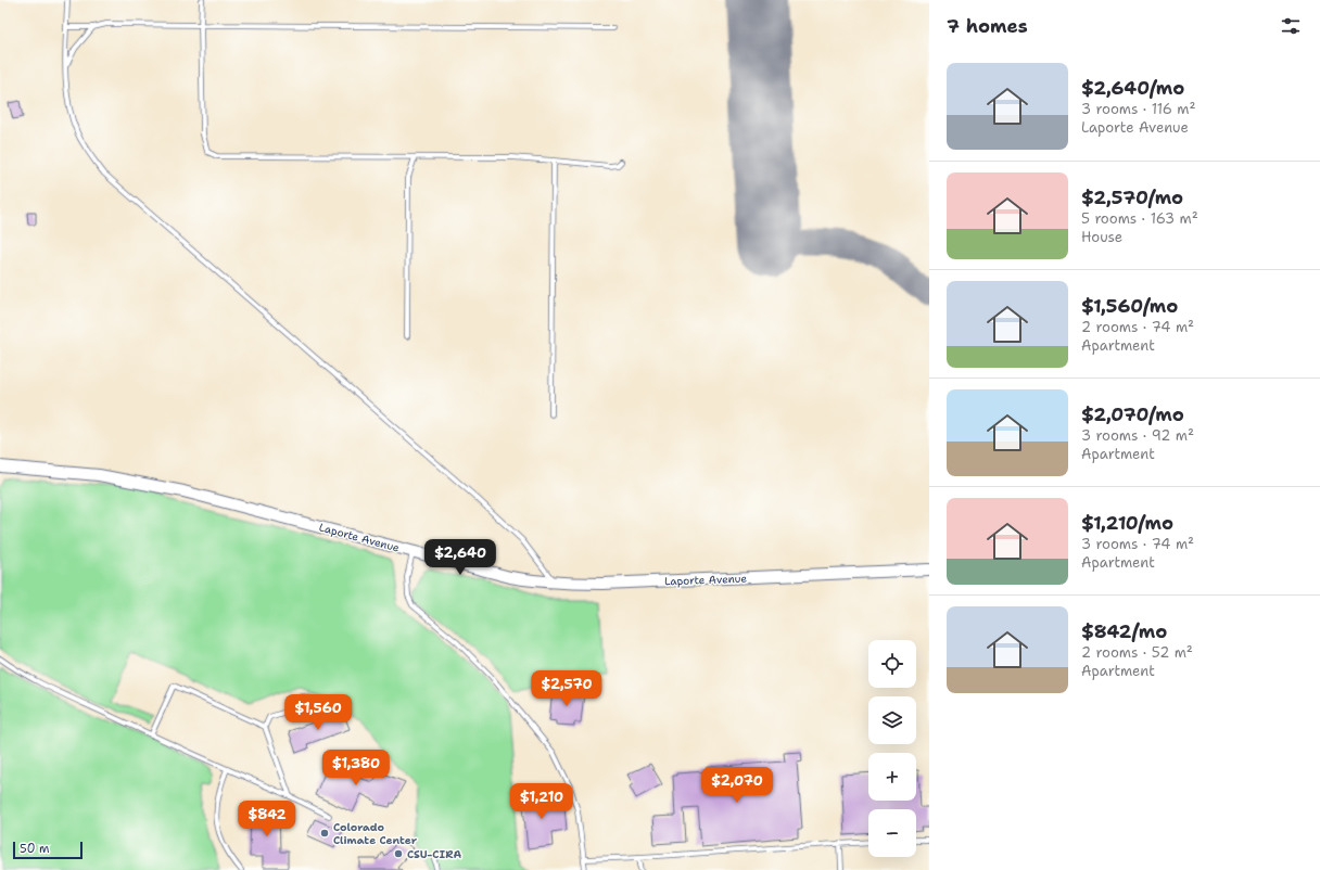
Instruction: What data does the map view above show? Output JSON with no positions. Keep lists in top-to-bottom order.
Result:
{
  "streets": {
    "street": ["Laporte Avenue"]
  },
  "places": ["Colorado Climate Center", "CSU-CIRA"],
  "scale_bar": "50 m",
  "page": {
    "heading": "7 homes",
    "list": [
      {
        "name": "$2,640/mo",
        "note": "3 rooms · 116 m² · Laporte Avenue"
      },
      {
        "name": "$2,570/mo",
        "note": "5 rooms · 163 m² · House"
      },
      {
        "name": "$1,560/mo",
        "note": "2 rooms · 74 m² · Apartment"
      },
      {
        "name": "$2,070/mo",
        "note": "3 rooms · 92 m² · Apartment"
      },
      {
        "name": "$1,210/mo",
        "note": "3 rooms · 74 m² · Apartment"
      },
      {
        "name": "$842/mo",
        "note": "2 rooms · 52 m² · Apartment"
      }
    ],
    "price": [
      "$2,640",
      "$2,570",
      "$1,560",
      "$1,380",
      "$2,070",
      "$1,210",
      "$842"
    ],
    "map_buttons": ["+", "−"],
    "scale": "50 m"
  }
}
